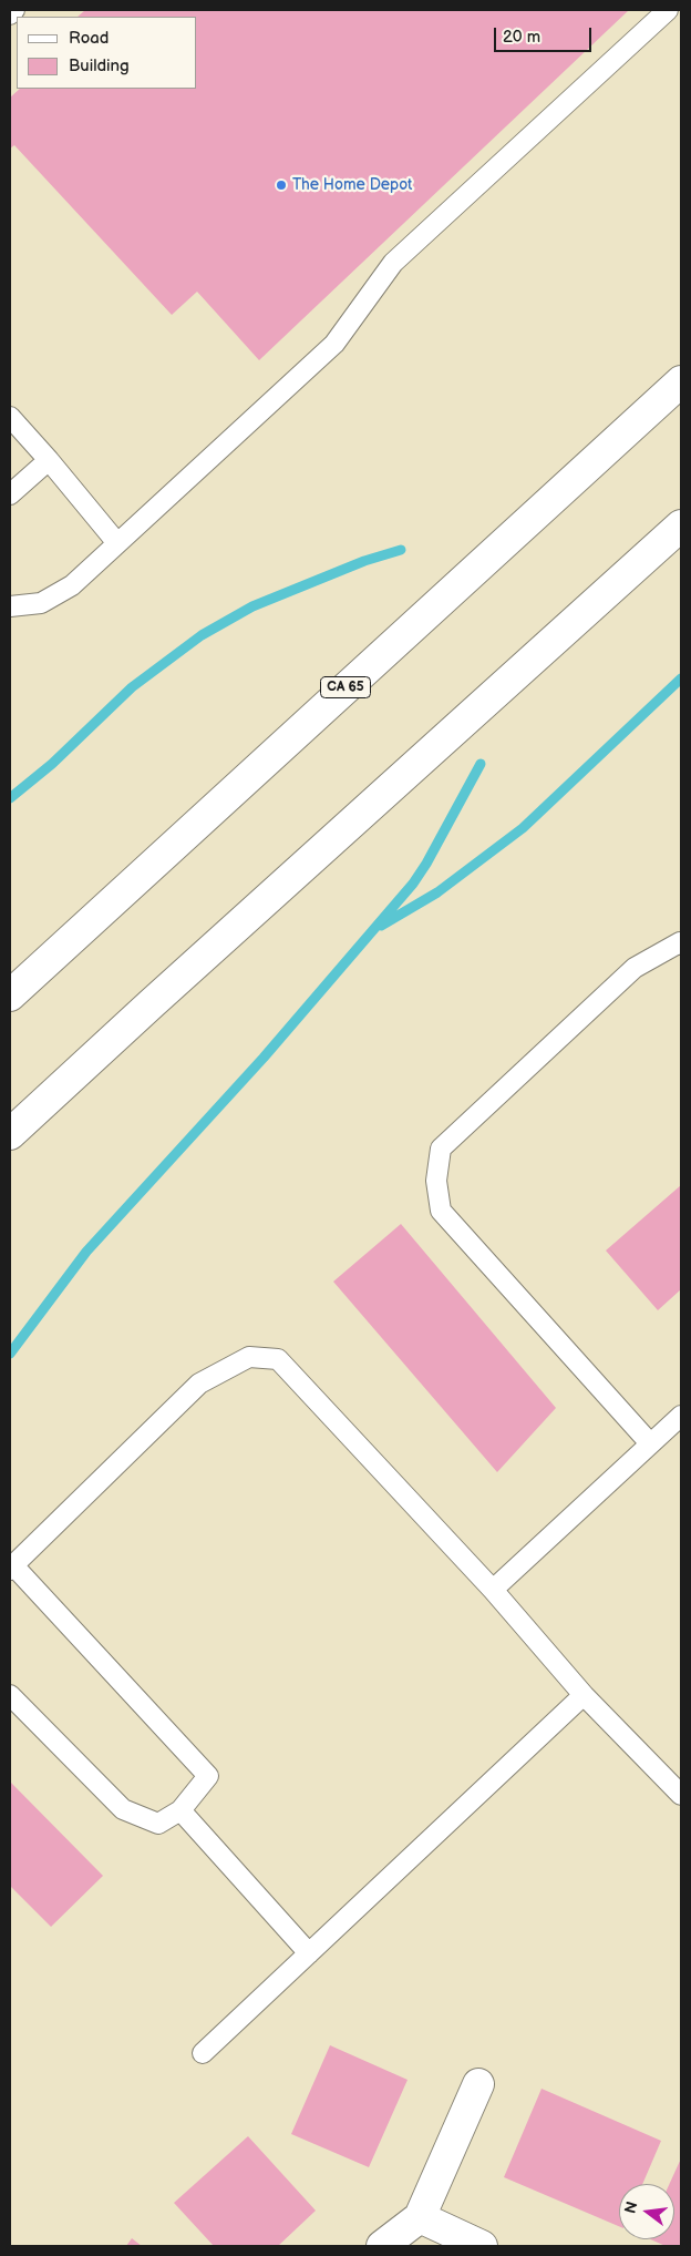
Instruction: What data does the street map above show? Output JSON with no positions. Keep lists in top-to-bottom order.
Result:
{
  "streets": {
    "main road": ["CA 65"]
  },
  "places": ["The Home Depot"],
  "legend": ["Road", "Building"],
  "scale_bar": "20 m",
  "north": "left"
}
